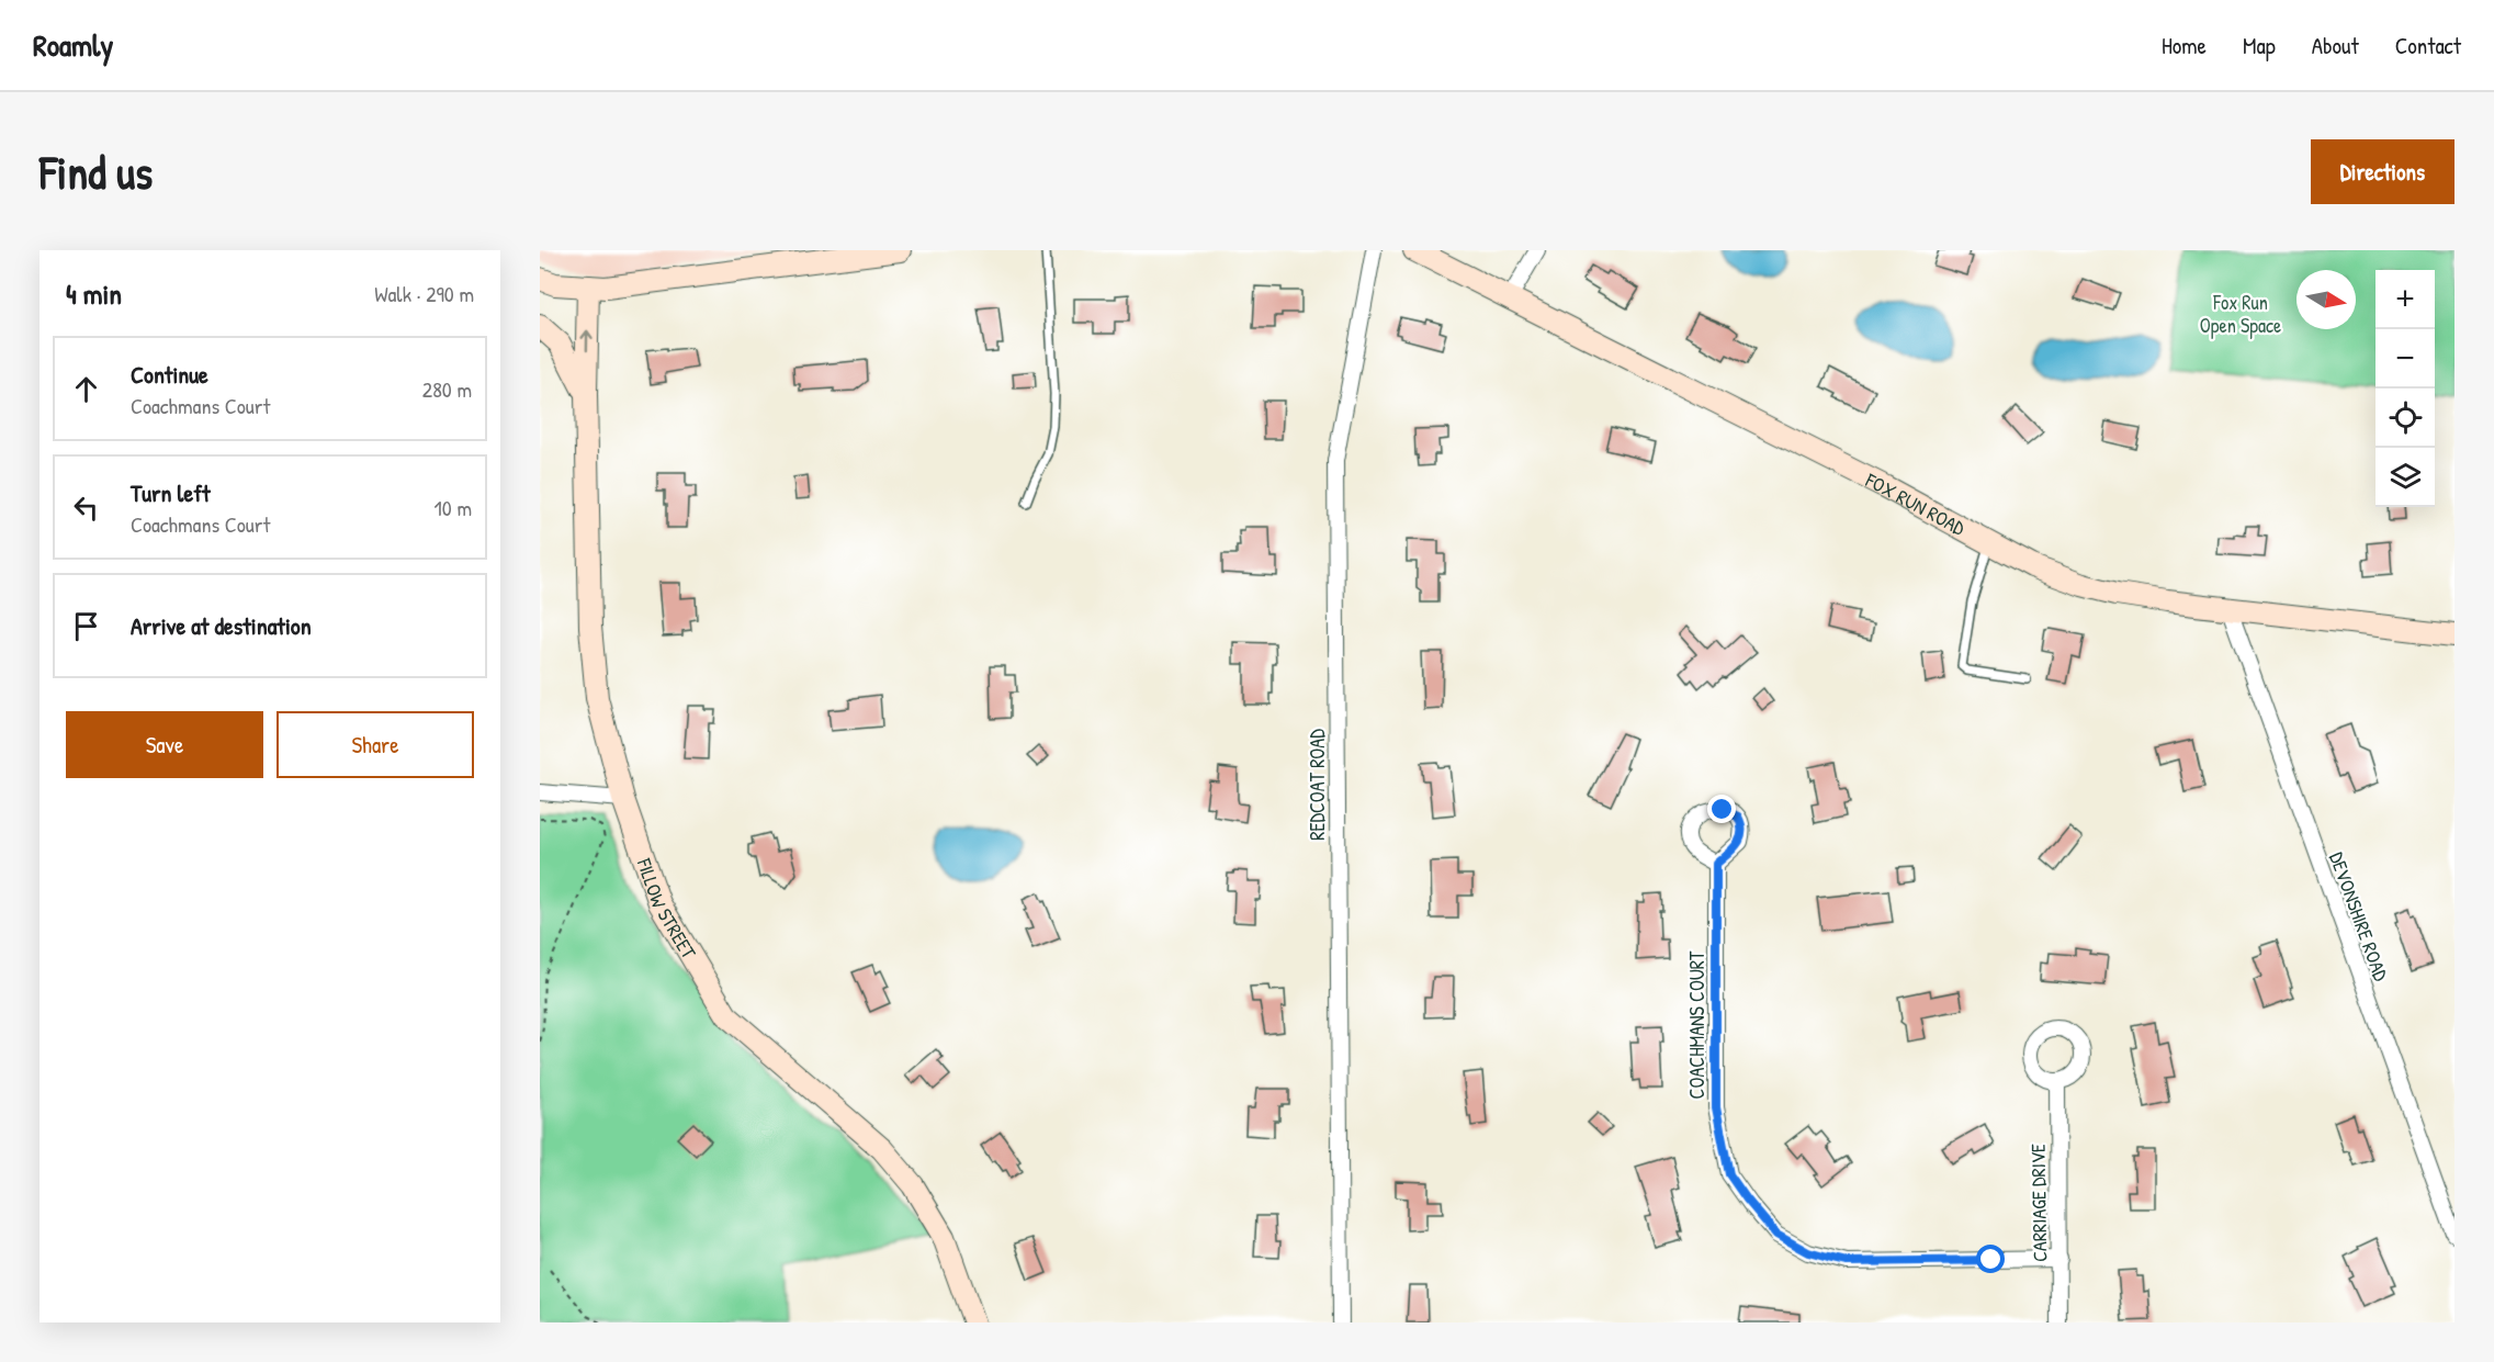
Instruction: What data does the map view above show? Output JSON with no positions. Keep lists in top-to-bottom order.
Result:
{
  "streets": {
    "street": [
      "FOX RUN ROAD",
      "REDCOAT ROAD",
      "FILLOW STREET",
      "DEVONSHIRE ROAD",
      "COACHMANS COURT",
      "CARRIAGE DRIVE"
    ]
  },
  "crossings": [
    ["FOX RUN ROAD", "DEVONSHIRE ROAD"],
    ["COACHMANS COURT", "CARRIAGE DRIVE"]
  ],
  "parks": ["Fox Run Open Space"],
  "north": "right",
  "page": {
    "header": "Roamly",
    "nav": [
      "Home",
      "Map",
      "About",
      "Contact"
    ],
    "buttons": [
      "Directions",
      ["Save", "Share"]
    ],
    "title": "Find us",
    "heading": ["4 min", "Walk · 290 m"],
    "map_buttons": ["+", "−"],
    "list": [
      ["Continue", "Coachmans Court", "280 m"],
      ["Turn left", "Coachmans Court", "10 m"],
      "Arrive at destination"
    ]
  }
}
